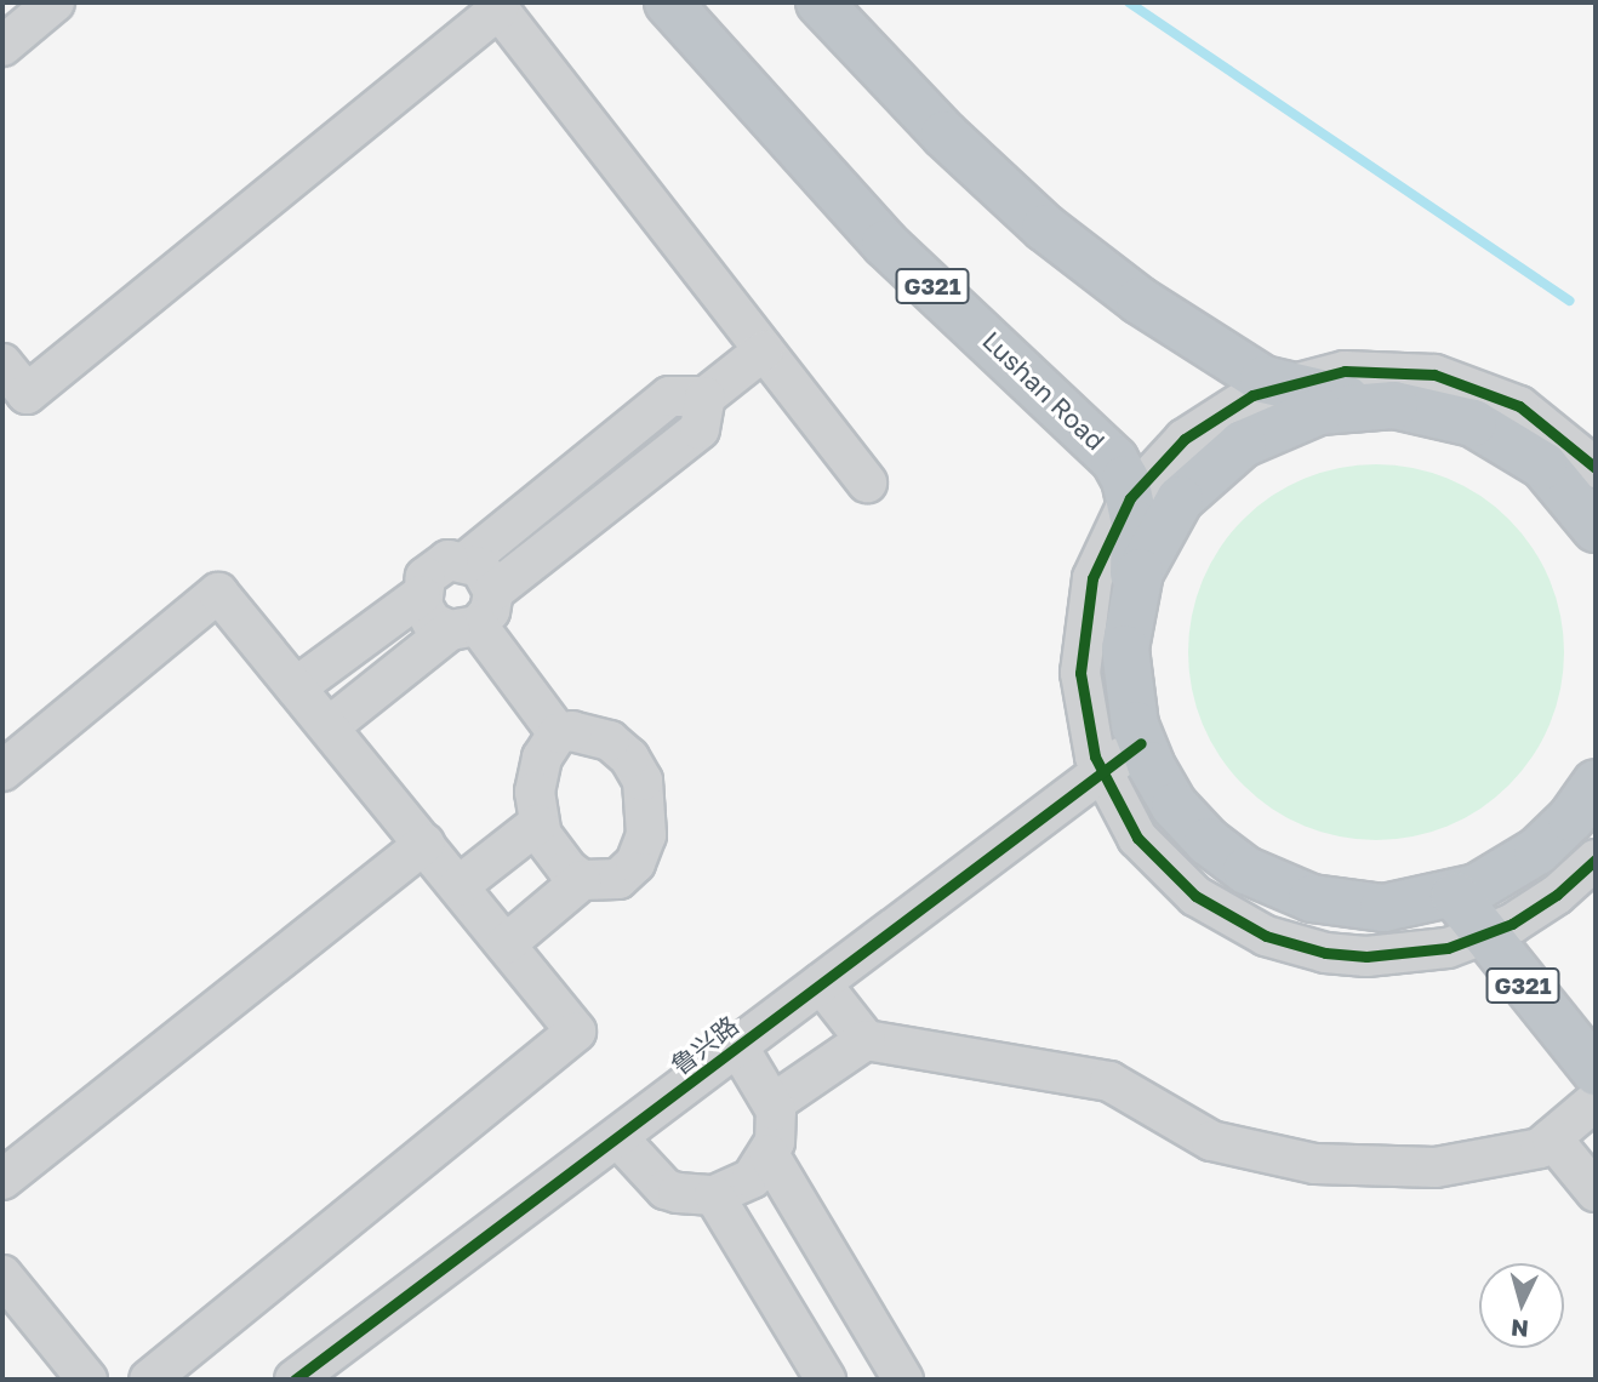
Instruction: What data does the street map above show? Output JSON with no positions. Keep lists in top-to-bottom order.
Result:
{
  "streets": {
    "highway": ["G321", "Lushan Road"],
    "street": ["鲁兴路"]
  },
  "north": "bottom"
}
